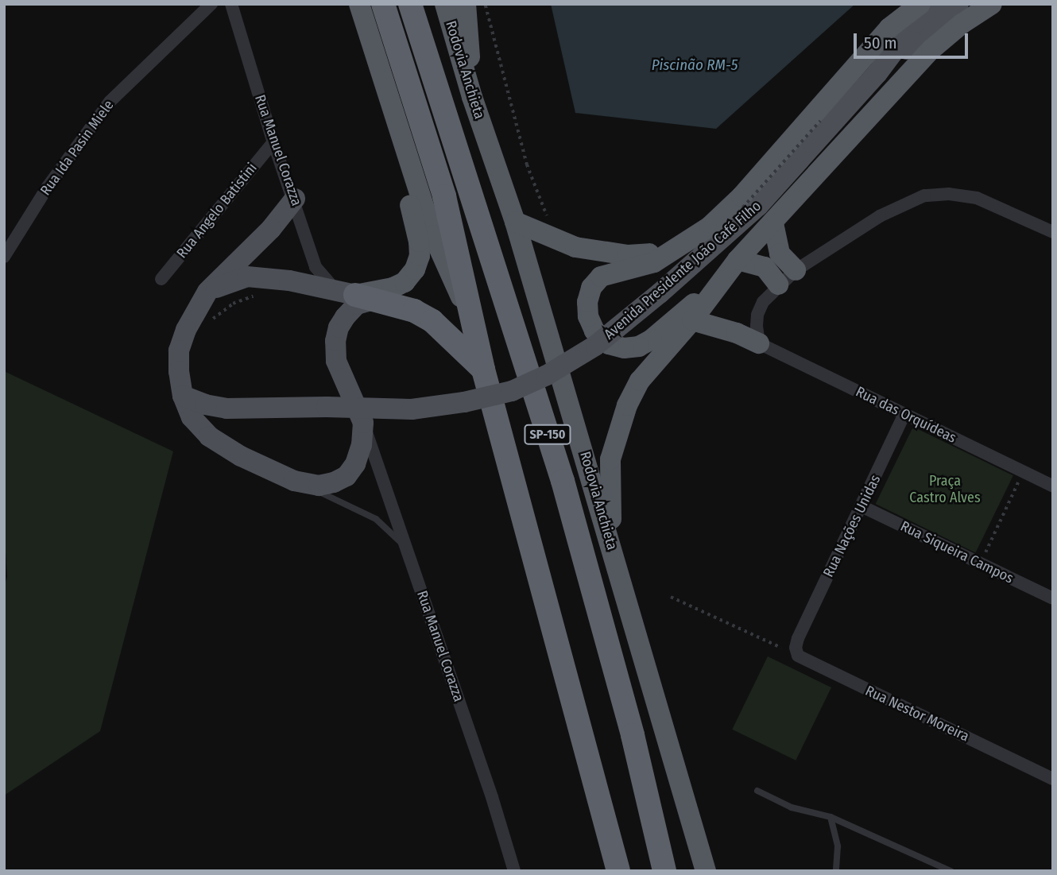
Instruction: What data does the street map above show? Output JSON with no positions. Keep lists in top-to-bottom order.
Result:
{
  "streets": {
    "highway": ["Rodovia Anchieta", "SP-150"],
    "main road": ["Avenida Presidente João Café Filho"],
    "street": [
      "Rua Ida Pasin Miele",
      "Rua Manuel Corazza",
      "Rua Angelo Batistini",
      "Rua das Orquídeas",
      "Rua Nações Unidas",
      "Rua Siqueira Campos",
      "Rua Nestor Moreira"
    ]
  },
  "crossings": [
    ["Rua Manuel Corazza", "Rua Angelo Batistini"],
    ["Rua das Orquídeas", "Rua Nações Unidas"],
    ["Rua Nações Unidas", "Rua Siqueira Campos"],
    ["Rua Nações Unidas", "Rua Nestor Moreira"]
  ],
  "water": ["Piscinão RM-5"],
  "parks": ["Praça Castro Alves"],
  "scale_bar": "50 m"
}
